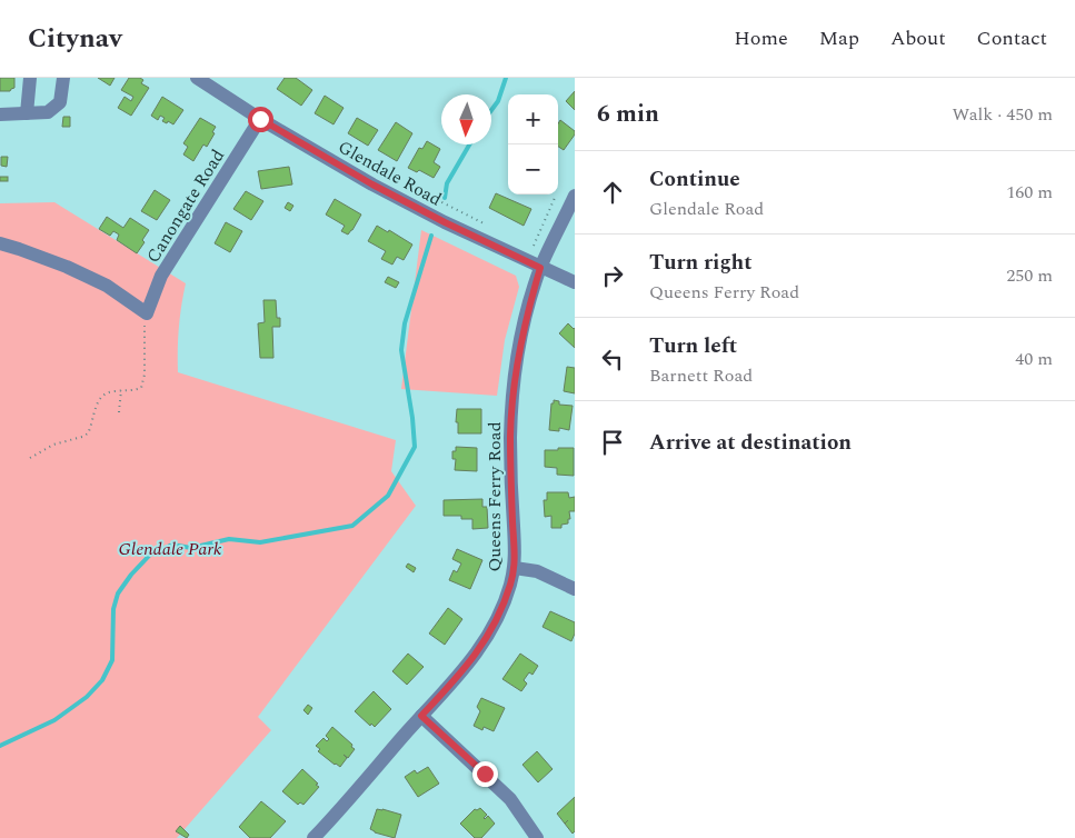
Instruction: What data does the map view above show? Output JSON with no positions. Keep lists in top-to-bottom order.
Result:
{
  "streets": {
    "street": ["Glendale Road", "Canongate Road", "Queens Ferry Road"]
  },
  "crossings": [
    ["Glendale Road", "Canongate Road"],
    ["Glendale Road", "Queens Ferry Road"]
  ],
  "parks": ["Glendale Park"],
  "north": "bottom",
  "page": {
    "header": "Citynav",
    "nav": [
      "Home",
      "Map",
      "About",
      "Contact"
    ],
    "heading": ["6 min", "Walk · 450 m"],
    "map_buttons": ["+", "−"],
    "list": [
      ["Continue", "Glendale Road", "160 m"],
      ["Turn right", "Queens Ferry Road", "250 m"],
      ["Turn left", "Barnett Road", "40 m"],
      "Arrive at destination"
    ]
  }
}
